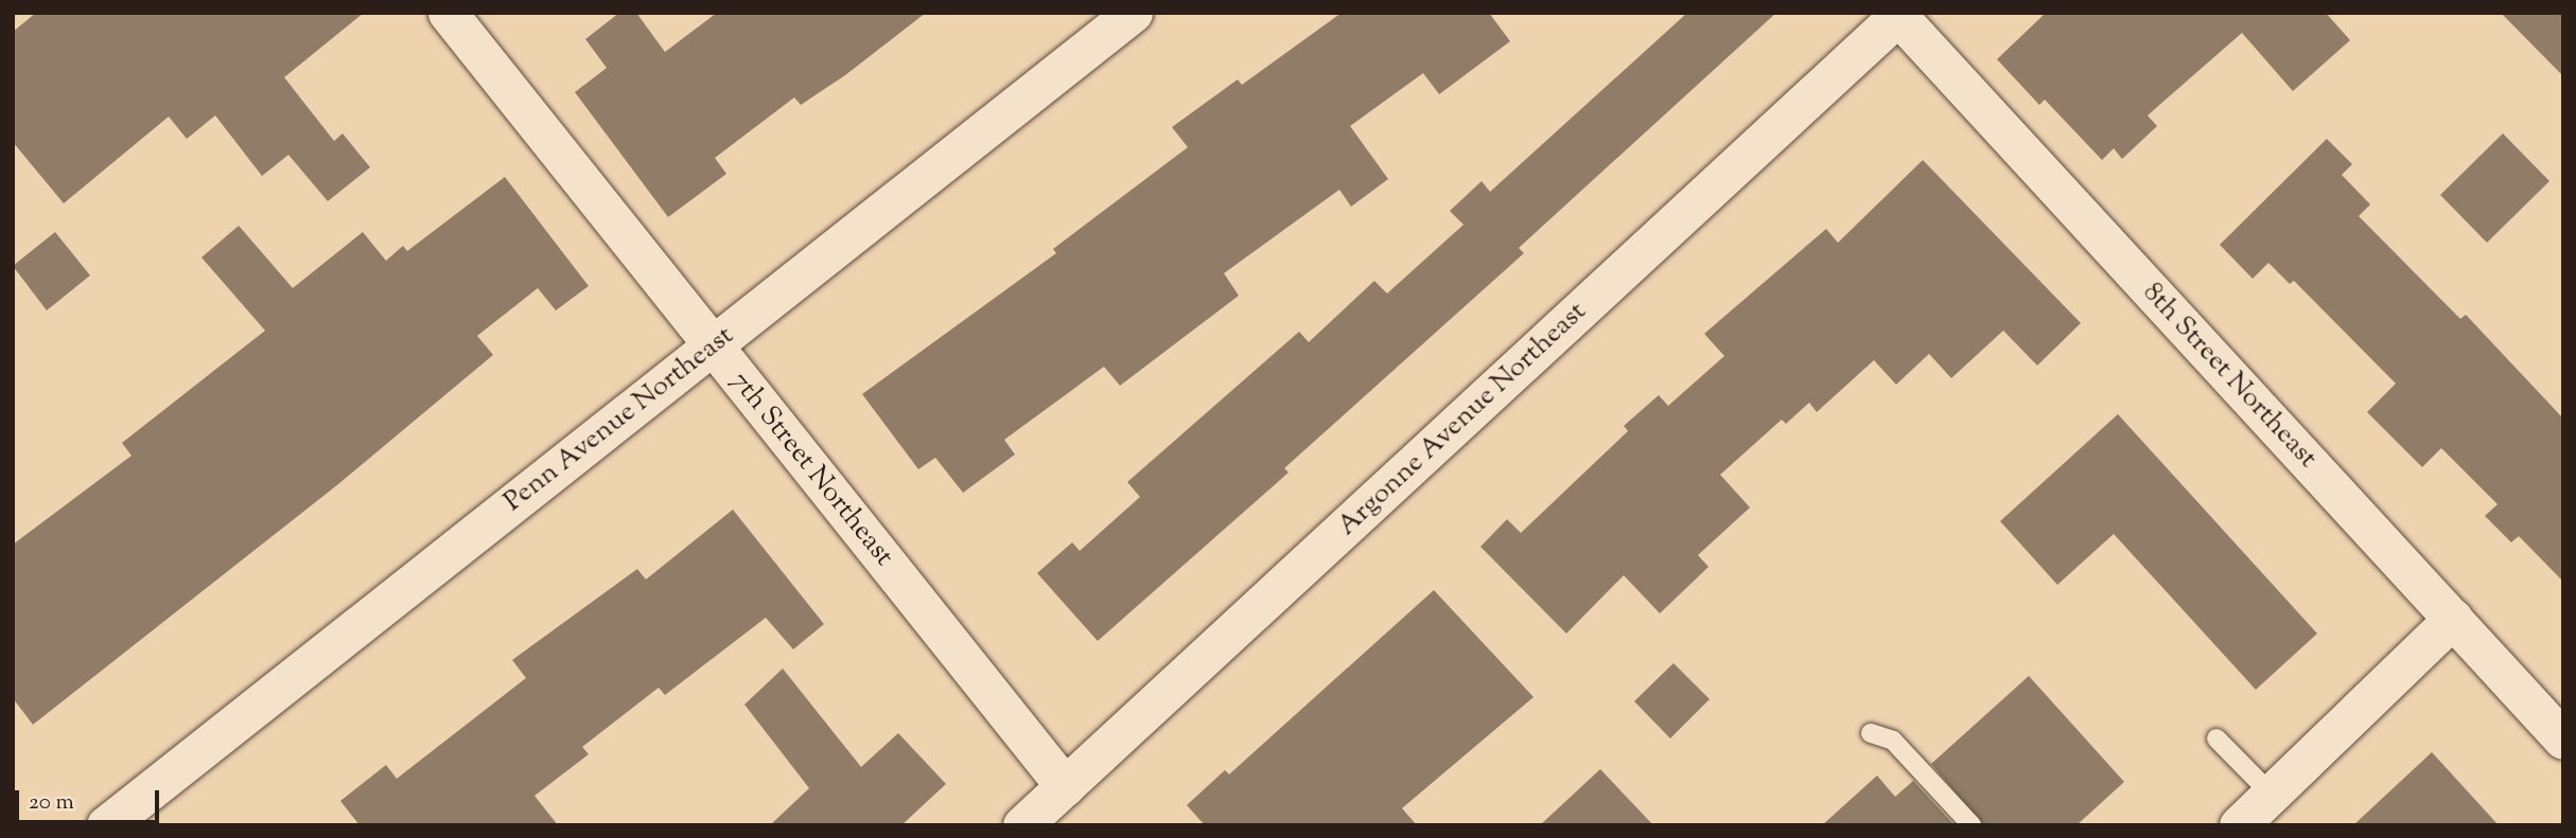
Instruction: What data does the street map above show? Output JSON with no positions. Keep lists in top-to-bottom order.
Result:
{
  "streets": {
    "street": [
      "8th Street Northeast",
      "Penn Avenue Northeast",
      "Argonne Avenue Northeast",
      "7th Street Northeast"
    ]
  },
  "crossings": [
    ["8th Street Northeast", "Argonne Avenue Northeast"],
    ["Penn Avenue Northeast", "7th Street Northeast"],
    ["Argonne Avenue Northeast", "7th Street Northeast"]
  ],
  "scale_bar": "20 m"
}
